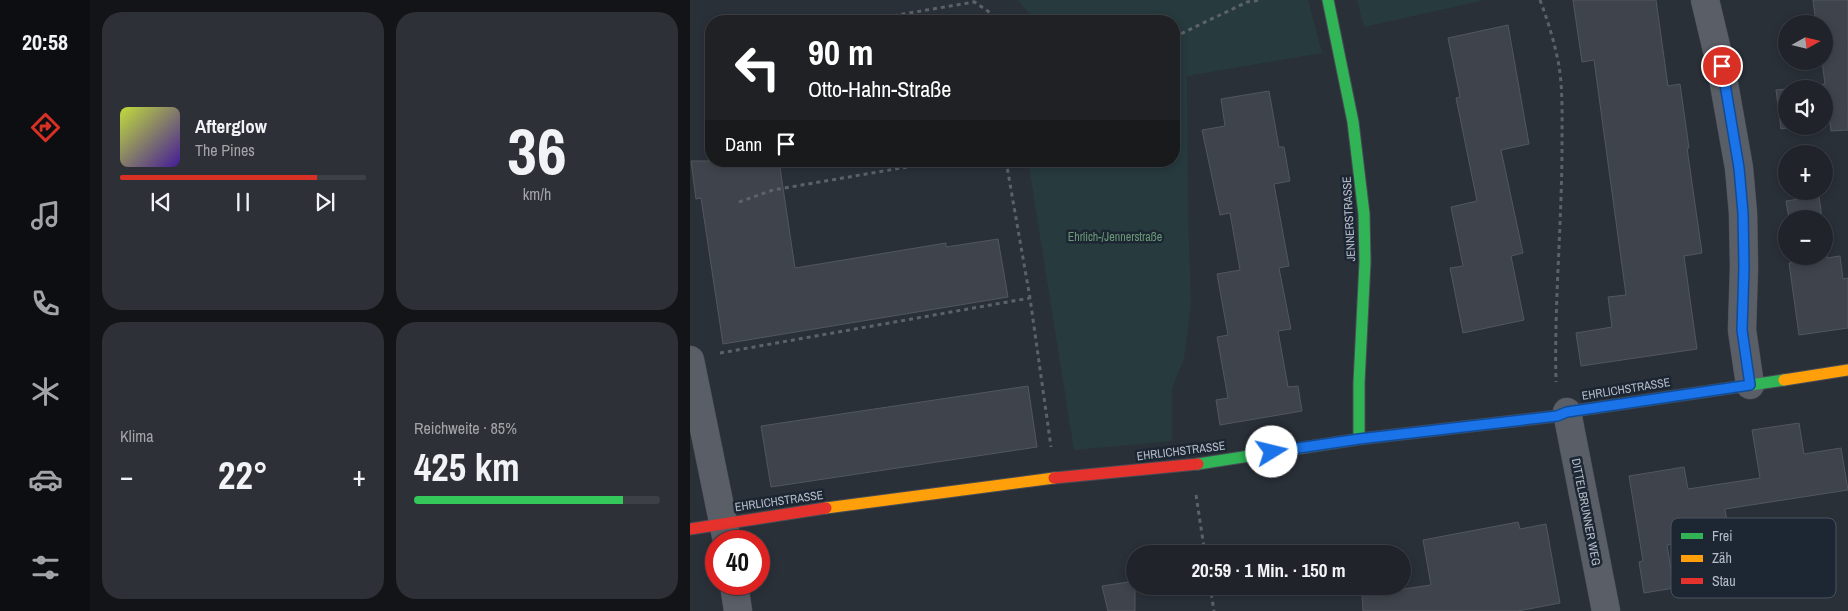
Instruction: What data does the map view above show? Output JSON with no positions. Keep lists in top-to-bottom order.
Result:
{
  "streets": {
    "street": ["JENNERSTRASSE", "EHRLICHSTRASSE", "DITTELBRUNNER WEG"]
  },
  "crossings": [
    ["JENNERSTRASSE", "EHRLICHSTRASSE"],
    ["EHRLICHSTRASSE", "DITTELBRUNNER WEG"]
  ],
  "parks": ["Ehrlich-/Jennerstraße"],
  "legend": ["Frei", "Zäh", "Stau"],
  "north": "right",
  "page": {
    "tabs": "20:58",
    "tile": [
      ["36", "km/h"],
      "Klima",
      ["Reichweite · 85%", "425 km"]
    ],
    "map_buttons": ["+", "−"],
    "turn": ["90 m", "Otto-Hahn-Straße"],
    "song": ["Afterglow", "The Pines"],
    "then": "Dann",
    "heat": ["−", "22°", "+"],
    "limit": "40",
    "trip": "20:59 · 1 Min. · 150 m"
  }
}
